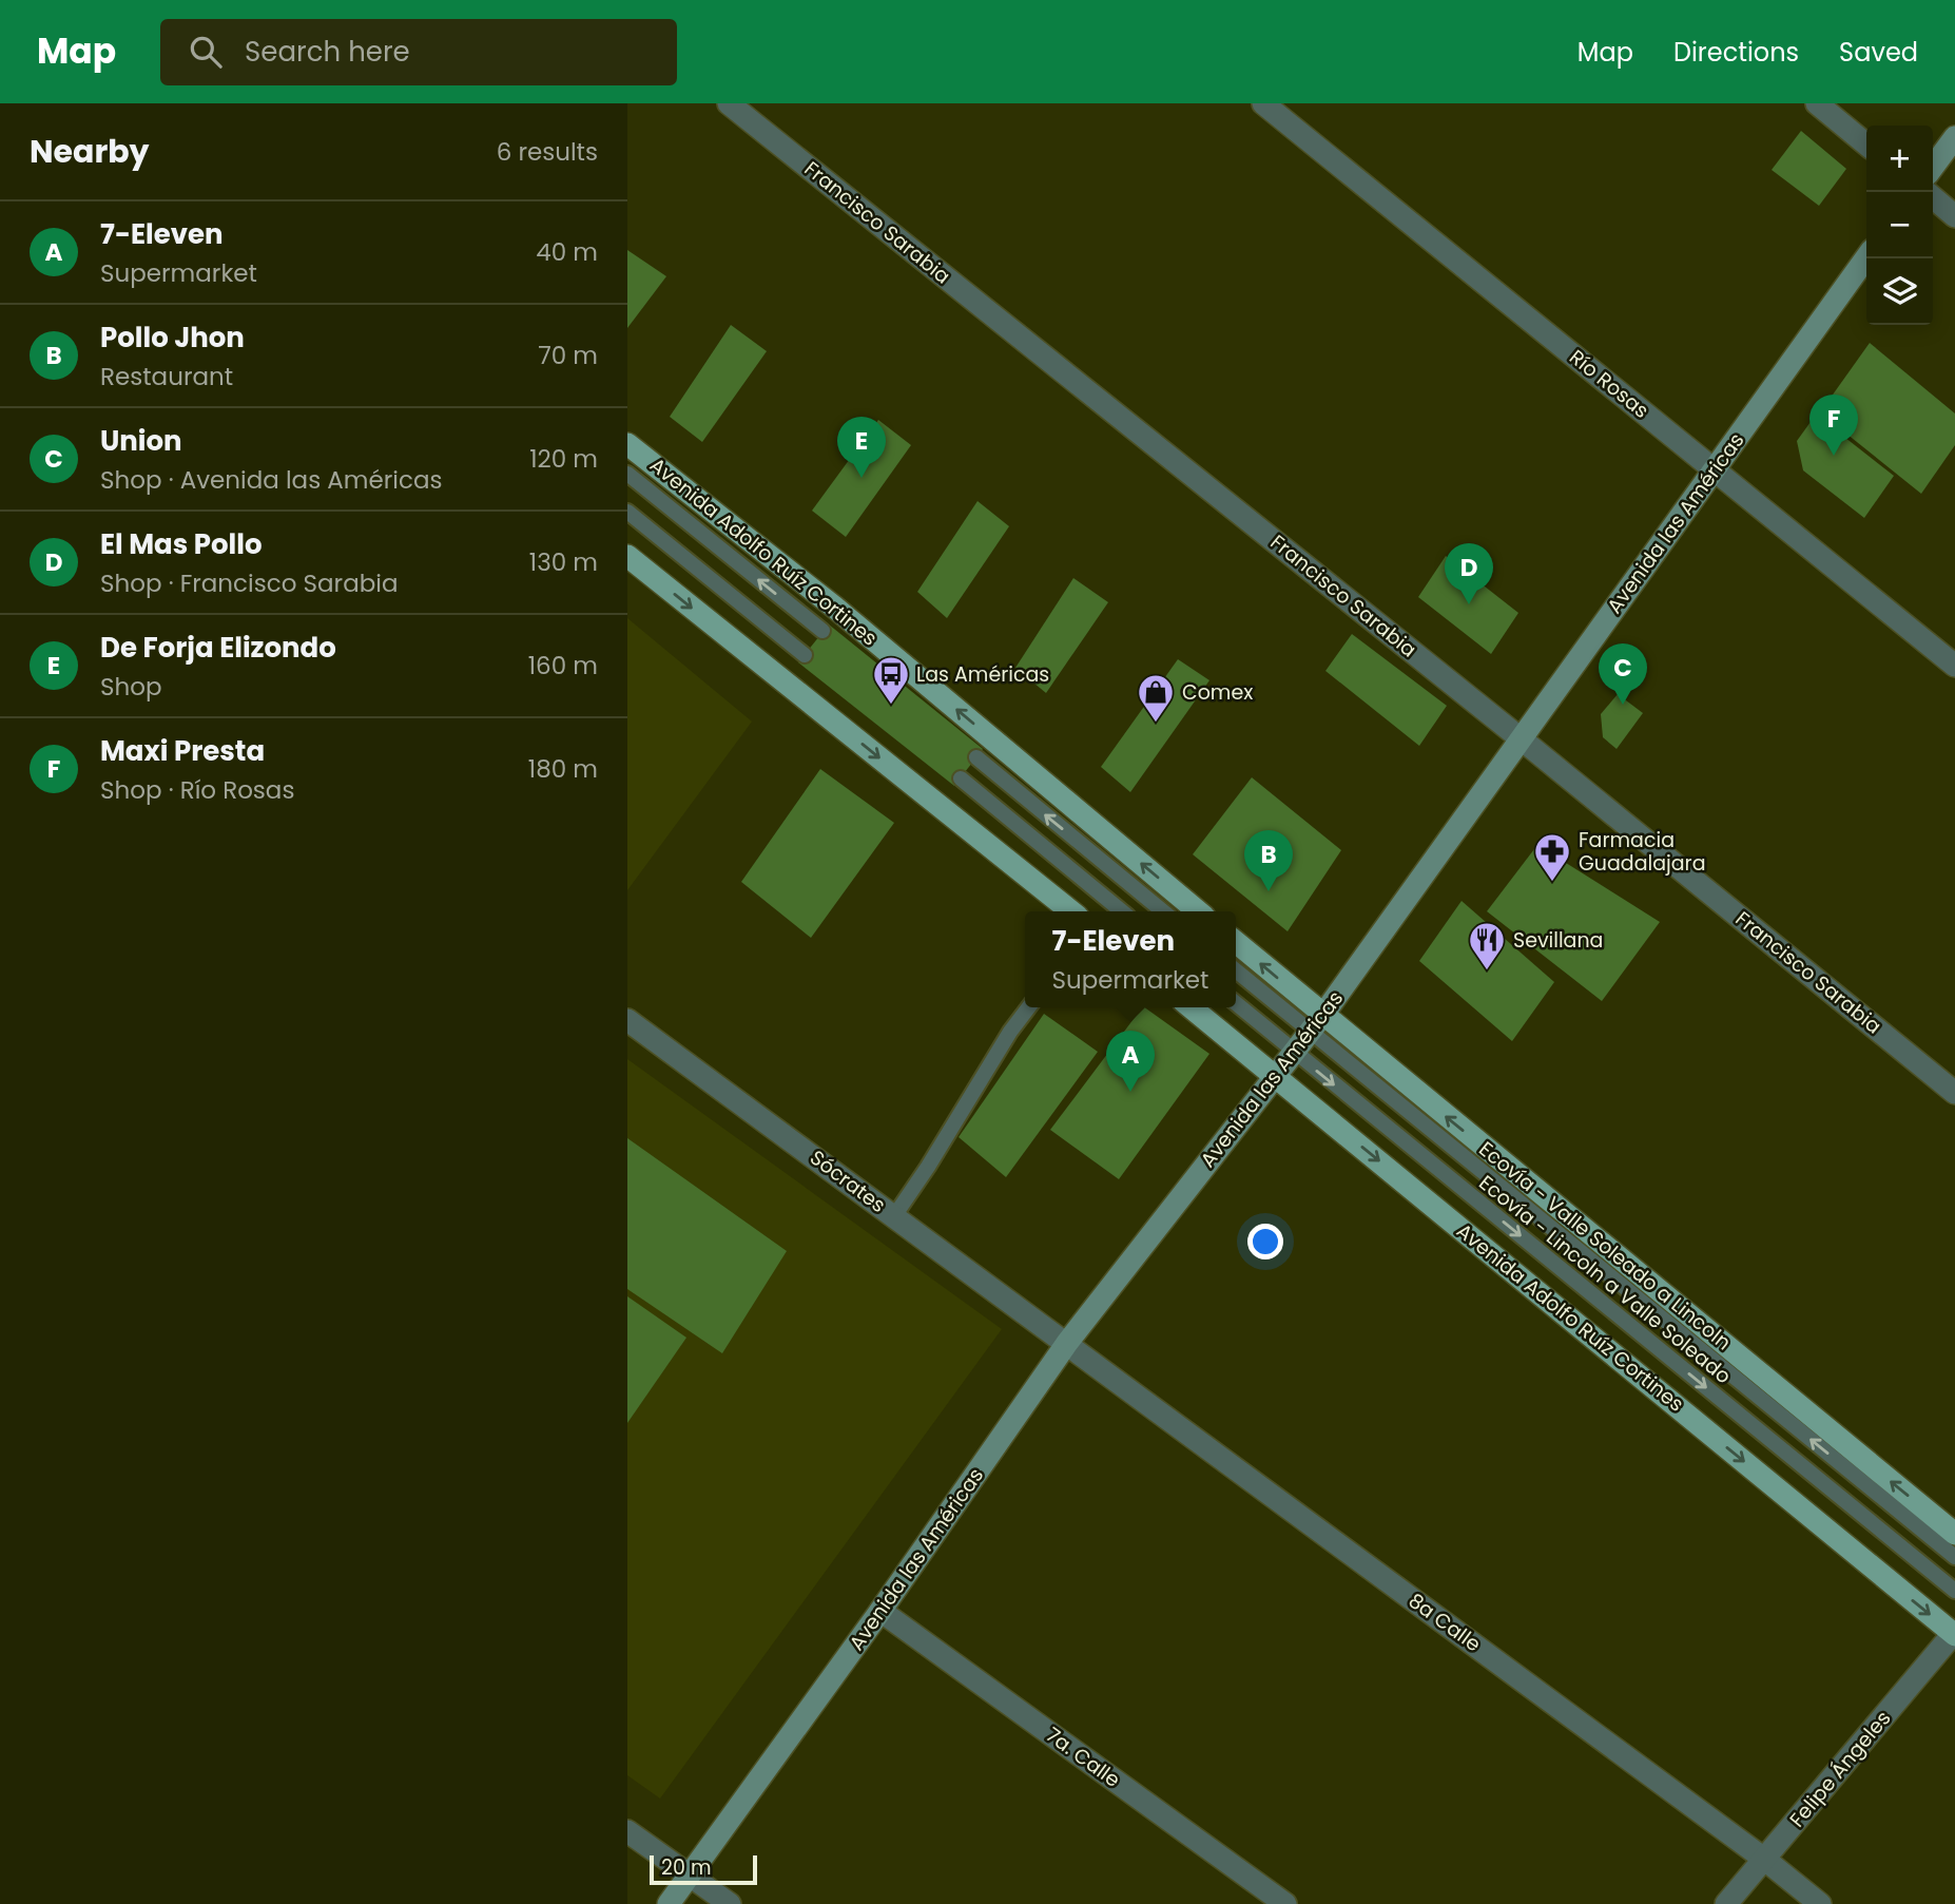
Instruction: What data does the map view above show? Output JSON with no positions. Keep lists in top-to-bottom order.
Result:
{
  "streets": {
    "main road": ["Avenida las Américas", "Avenida Adolfo Ruíz Cortines"],
    "street": [
      "Francisco Sarabia",
      "Río Rosas",
      "Sócrates",
      "8a Calle",
      "7a. Calle",
      "Felipe Ángeles"
    ],
    "lane": ["Ecovía - Valle Soleado a Lincoln", "Ecovía - Lincoln a Valle Soleado"]
  },
  "crossings": [
    ["Francisco Sarabia", "Avenida las Américas"],
    ["Río Rosas", "Avenida las Américas"],
    ["Avenida las Américas", "Avenida Adolfo Ruíz Cortines"],
    ["Avenida las Américas", "Sócrates"],
    ["Avenida las Américas", "Ecovía - Valle Soleado a Lincoln"],
    ["Avenida las Américas", "Ecovía - Lincoln a Valle Soleado"],
    ["Avenida las Américas", "8a Calle"],
    ["Avenida las Américas", "7a. Calle"],
    ["Avenida Adolfo Ruíz Cortines", "Felipe Ángeles"],
    ["Sócrates", "8a Calle"],
    ["8a Calle", "Felipe Ángeles"]
  ],
  "one_way": ["Ecovía - Valle Soleado a Lincoln", "Ecovía - Lincoln a Valle Soleado"],
  "places": {
    "bus stop": ["Las Américas"],
    "shop": ["Comex"],
    "pharmacy": ["Farmacia Guadalajara"],
    "restaurant": ["Sevillana"]
  },
  "scale_bar": "20 m",
  "page": {
    "header": "Map",
    "search": "Search here",
    "nav": ["Map", "Directions", "Saved"],
    "heading": ["Nearby", "6 results"],
    "map_buttons": ["+", "−"],
    "list": [
      {
        "mark": "A",
        "name": "7-Eleven",
        "note": "Supermarket",
        "value": "40 m"
      },
      {
        "mark": "B",
        "name": "Pollo Jhon",
        "note": "Restaurant",
        "value": "70 m"
      },
      {
        "mark": "C",
        "name": "Union",
        "note": "Shop · Avenida las Américas",
        "value": "120 m"
      },
      {
        "mark": "D",
        "name": "El Mas Pollo",
        "note": "Shop · Francisco Sarabia",
        "value": "130 m"
      },
      {
        "mark": "E",
        "name": "De Forja Elizondo",
        "note": "Shop",
        "value": "160 m"
      },
      {
        "mark": "F",
        "name": "Maxi Presta",
        "note": "Shop · Río Rosas",
        "value": "180 m"
      }
    ],
    "pins": [
      "F",
      "E",
      "D",
      "C",
      "B",
      "A"
    ],
    "popup": ["7-Eleven", "Supermarket"],
    "scale": "20 m"
  }
}
